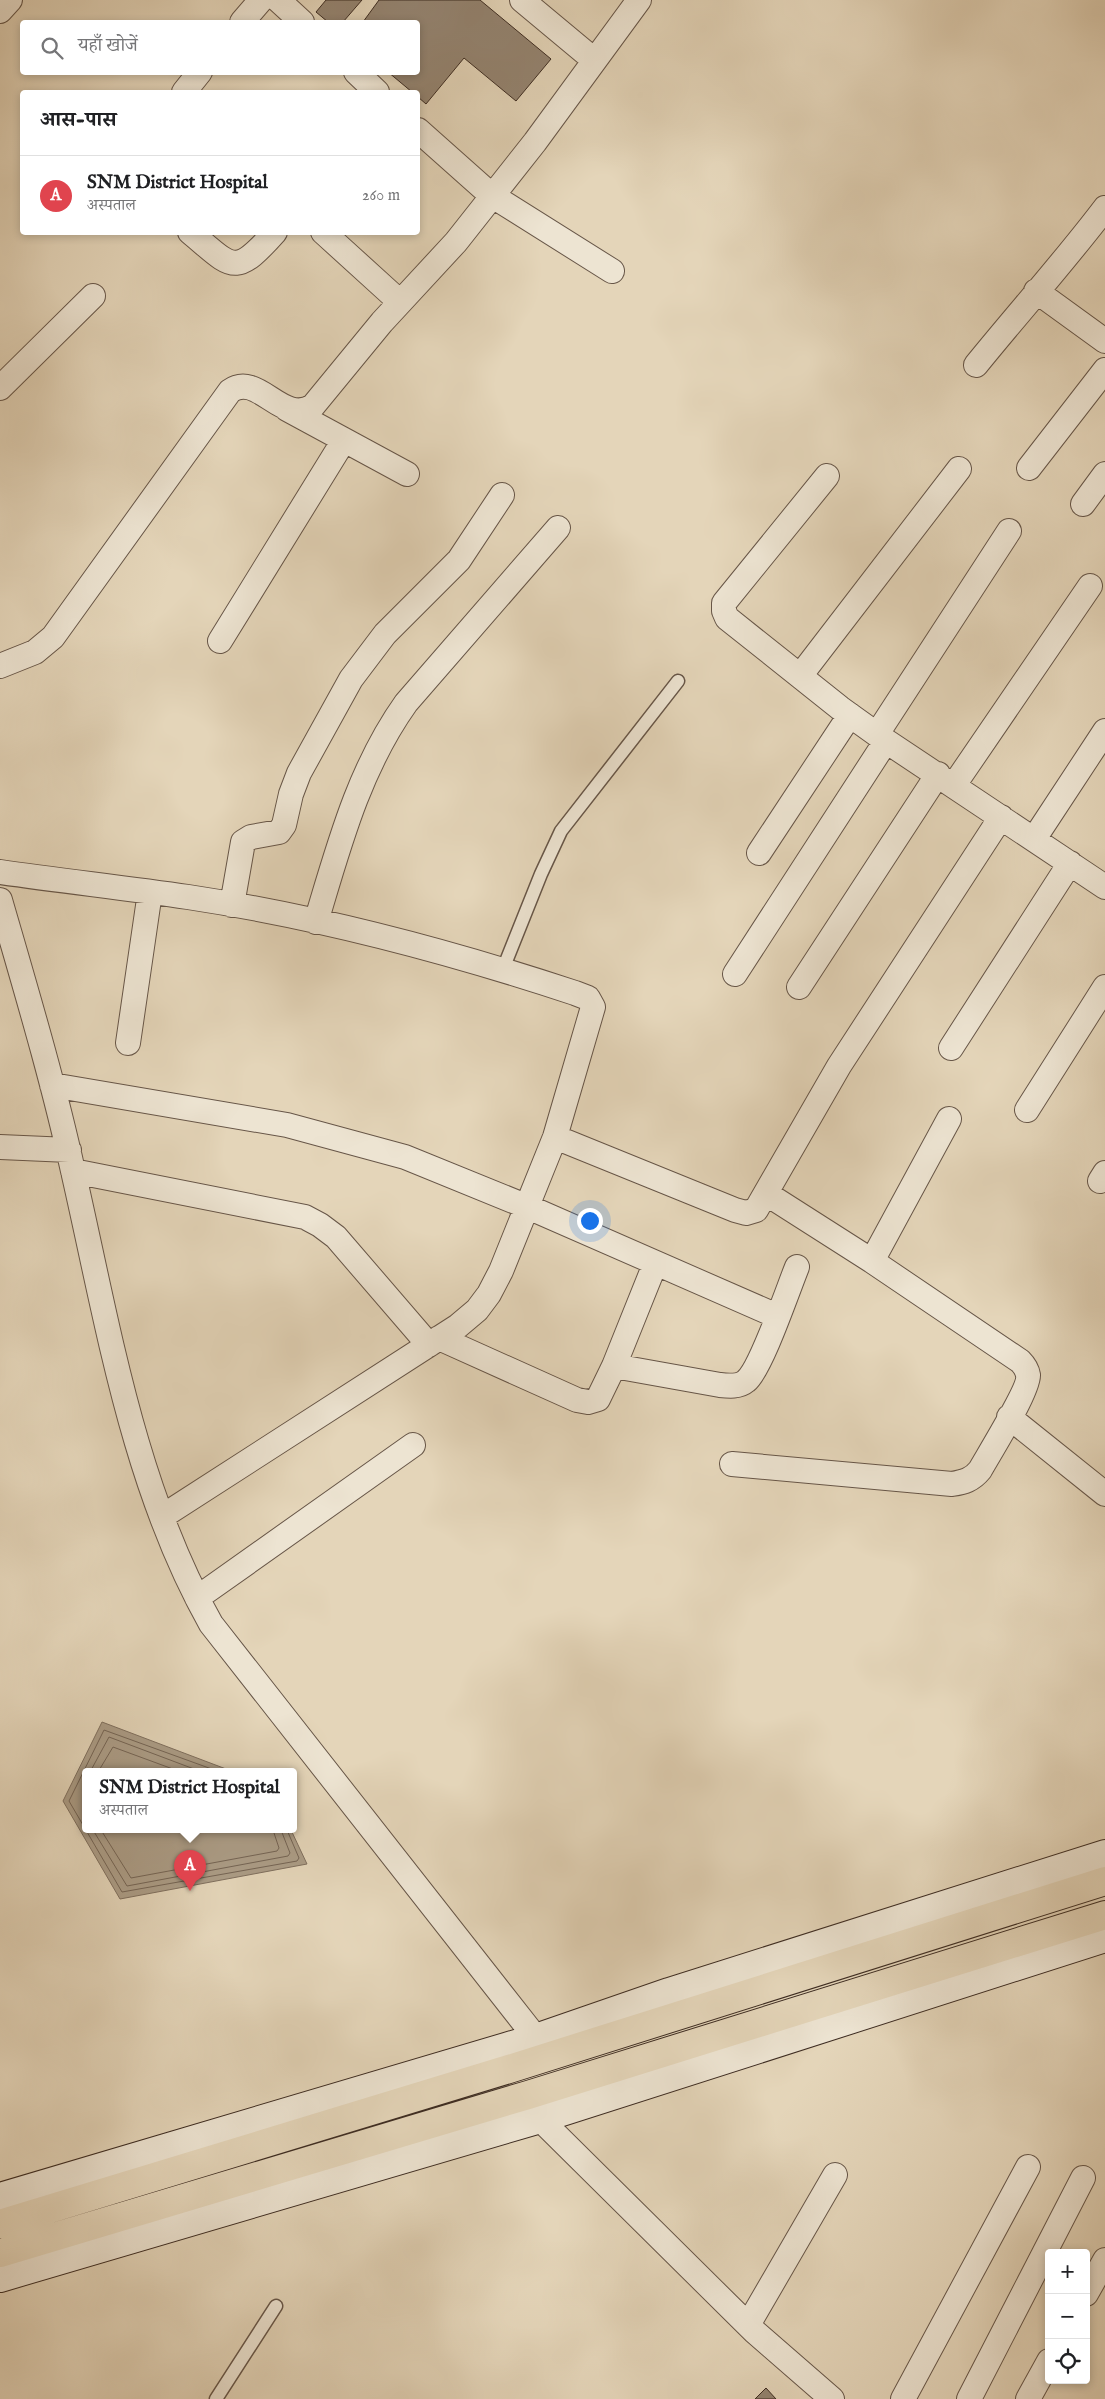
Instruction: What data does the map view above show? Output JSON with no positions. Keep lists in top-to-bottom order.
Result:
{
  "page": {
    "search": "यहाँ खोजें",
    "heading": "आस-पास",
    "list": [
      {
        "mark": "A",
        "name": "SNM District Hospital",
        "note": "अस्पताल",
        "value": "260 m"
      }
    ],
    "popup": ["SNM District Hospital", "अस्पताल"],
    "pins": "A",
    "map_buttons": ["+", "−"]
  }
}
